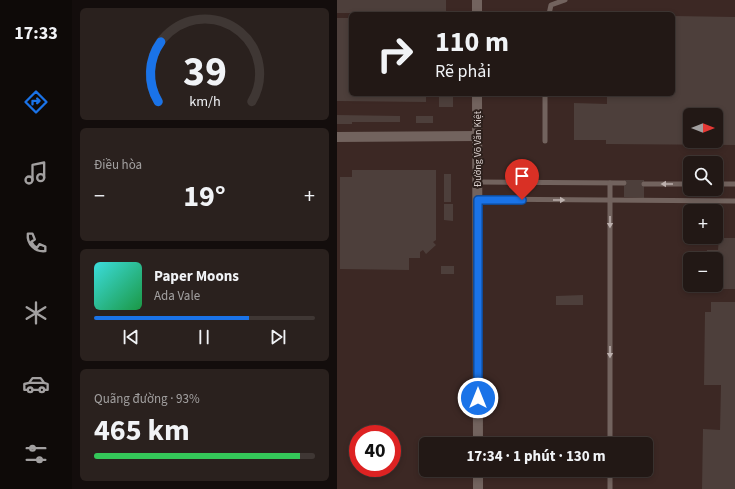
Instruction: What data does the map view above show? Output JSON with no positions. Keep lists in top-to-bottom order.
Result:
{
  "streets": {
    "street": ["Đường Võ Văn Kiệt"]
  },
  "north": "right",
  "page": {
    "tabs": "17:33",
    "turn": ["110 m", "Rẽ phải"],
    "map_buttons": ["+", "−"],
    "tile": [
      "Điều hòa",
      ["Quãng đường · 93%", "465 km"]
    ],
    "heat": ["−", "19°", "+"],
    "song": ["Paper Moons", "Ada Vale"],
    "limit": "40",
    "trip": "17:34 · 1 phút · 130 m",
    "gauge": ["39", "km/h"]
  }
}
